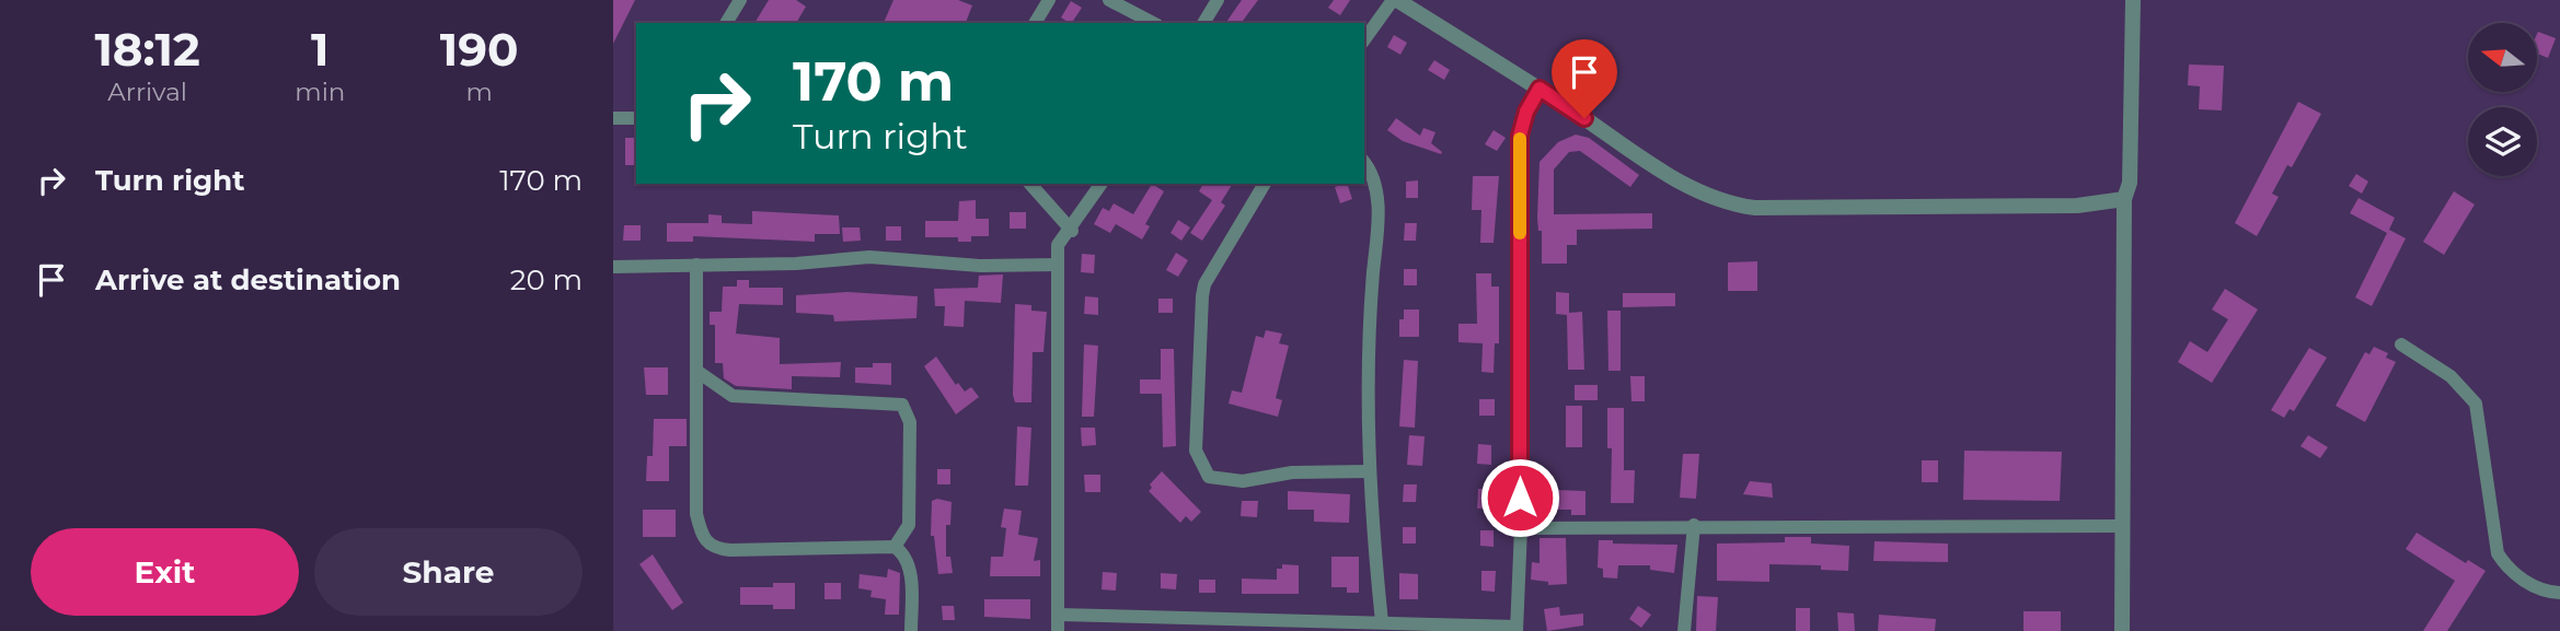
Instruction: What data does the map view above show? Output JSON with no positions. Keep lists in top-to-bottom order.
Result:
{
  "north": "left",
  "page": {
    "eta": [
      "18:12",
      "Arrival",
      "1",
      "min",
      "190",
      "m"
    ],
    "turn": ["170 m", "Turn right"],
    "list": [
      {
        "name": "Turn right",
        "value": "170 m"
      },
      {
        "name": "Arrive at destination",
        "value": "20 m"
      }
    ],
    "buttons": ["Exit", "Share"]
  }
}
